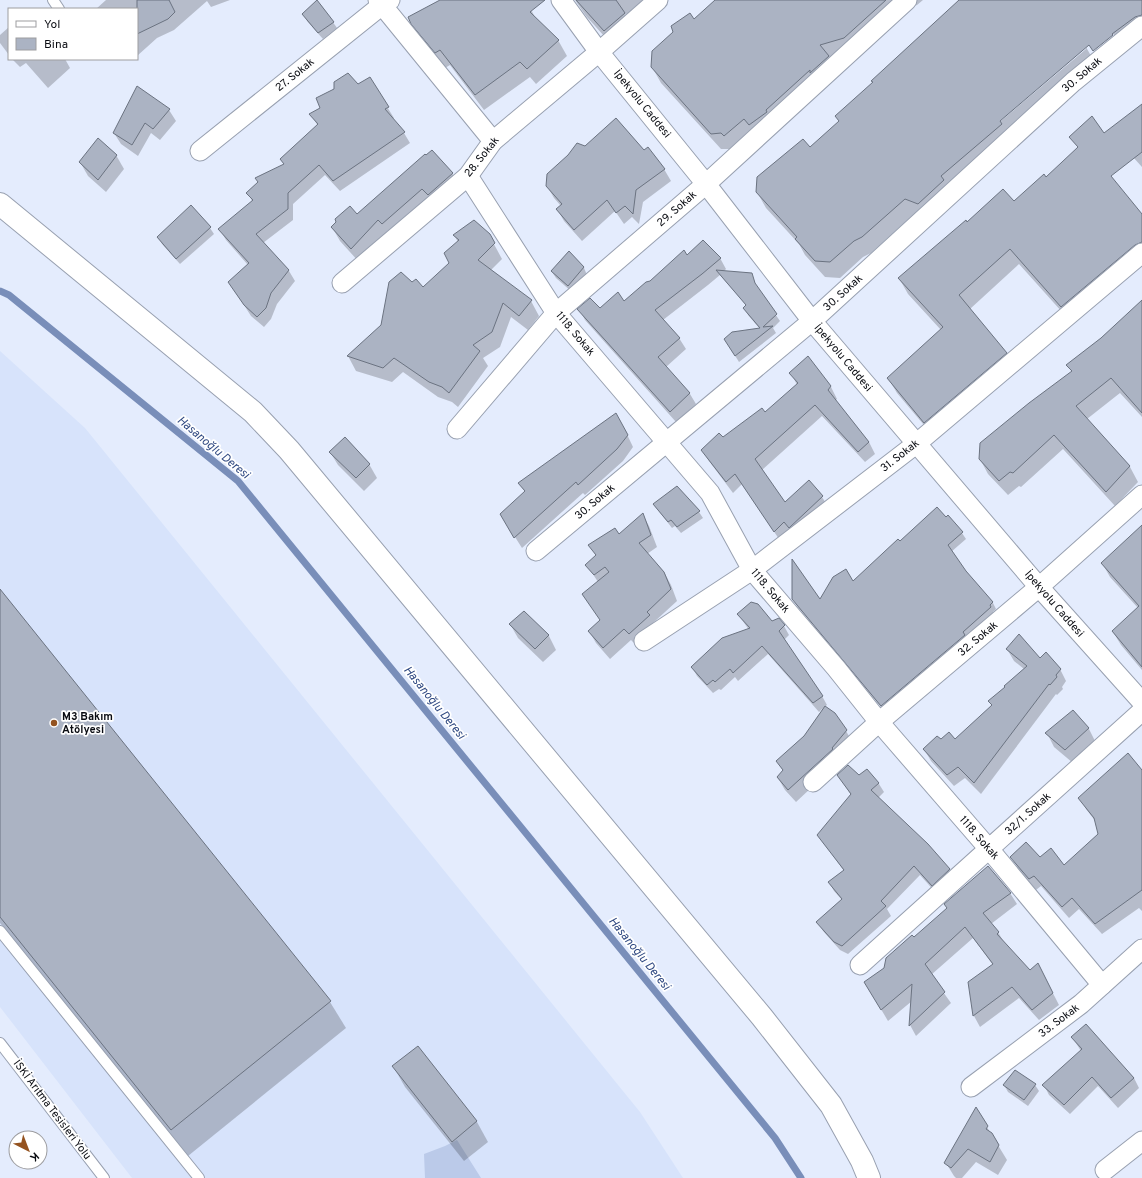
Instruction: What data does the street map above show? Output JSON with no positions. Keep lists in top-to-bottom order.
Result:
{
  "streets": {
    "street": [
      "27. Sokak",
      "30. Sokak",
      "İpekyolu Caddesi",
      "28. Sokak",
      "29. Sokak",
      "1118. Sokak",
      "31. Sokak",
      "32. Sokak",
      "32/1. Sokak",
      "33. Sokak"
    ],
    "lane": ["İSKİ Arıtma Tesisleri Yolu"]
  },
  "crossings": [
    ["30. Sokak", "İpekyolu Caddesi"],
    ["30. Sokak", "1118. Sokak"],
    ["İpekyolu Caddesi", "28. Sokak"],
    ["İpekyolu Caddesi", "29. Sokak"],
    ["İpekyolu Caddesi", "31. Sokak"],
    ["İpekyolu Caddesi", "32. Sokak"],
    ["28. Sokak", "1118. Sokak"],
    ["29. Sokak", "1118. Sokak"],
    ["1118. Sokak", "31. Sokak"],
    ["1118. Sokak", "32. Sokak"],
    ["1118. Sokak", "32/1. Sokak"],
    ["1118. Sokak", "33. Sokak"]
  ],
  "water": ["Hasanoğlu Deresi"],
  "places": ["M3 Bakım Atölyesi"],
  "legend": ["Yol", "Bina"],
  "north": "bottom right"
}
